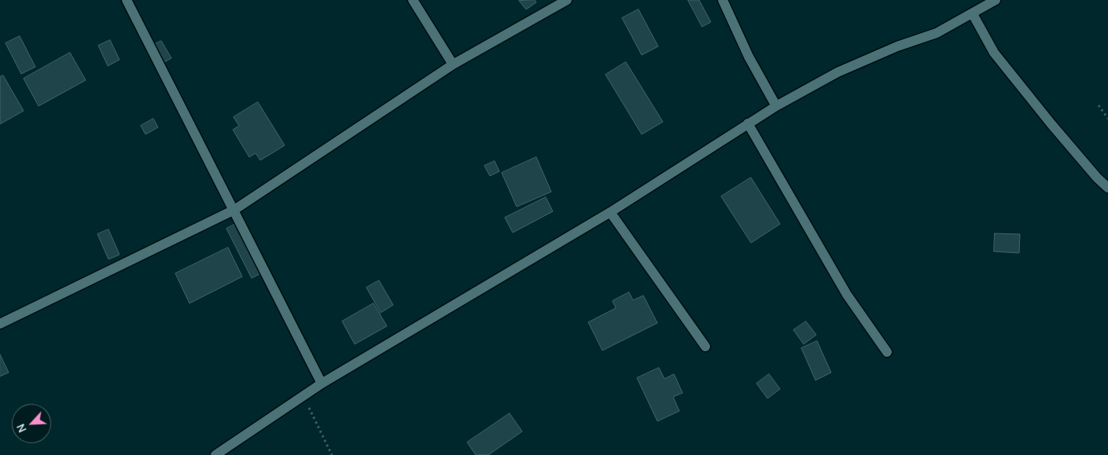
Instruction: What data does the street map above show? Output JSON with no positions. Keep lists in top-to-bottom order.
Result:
{
  "north": "bottom left"
}
